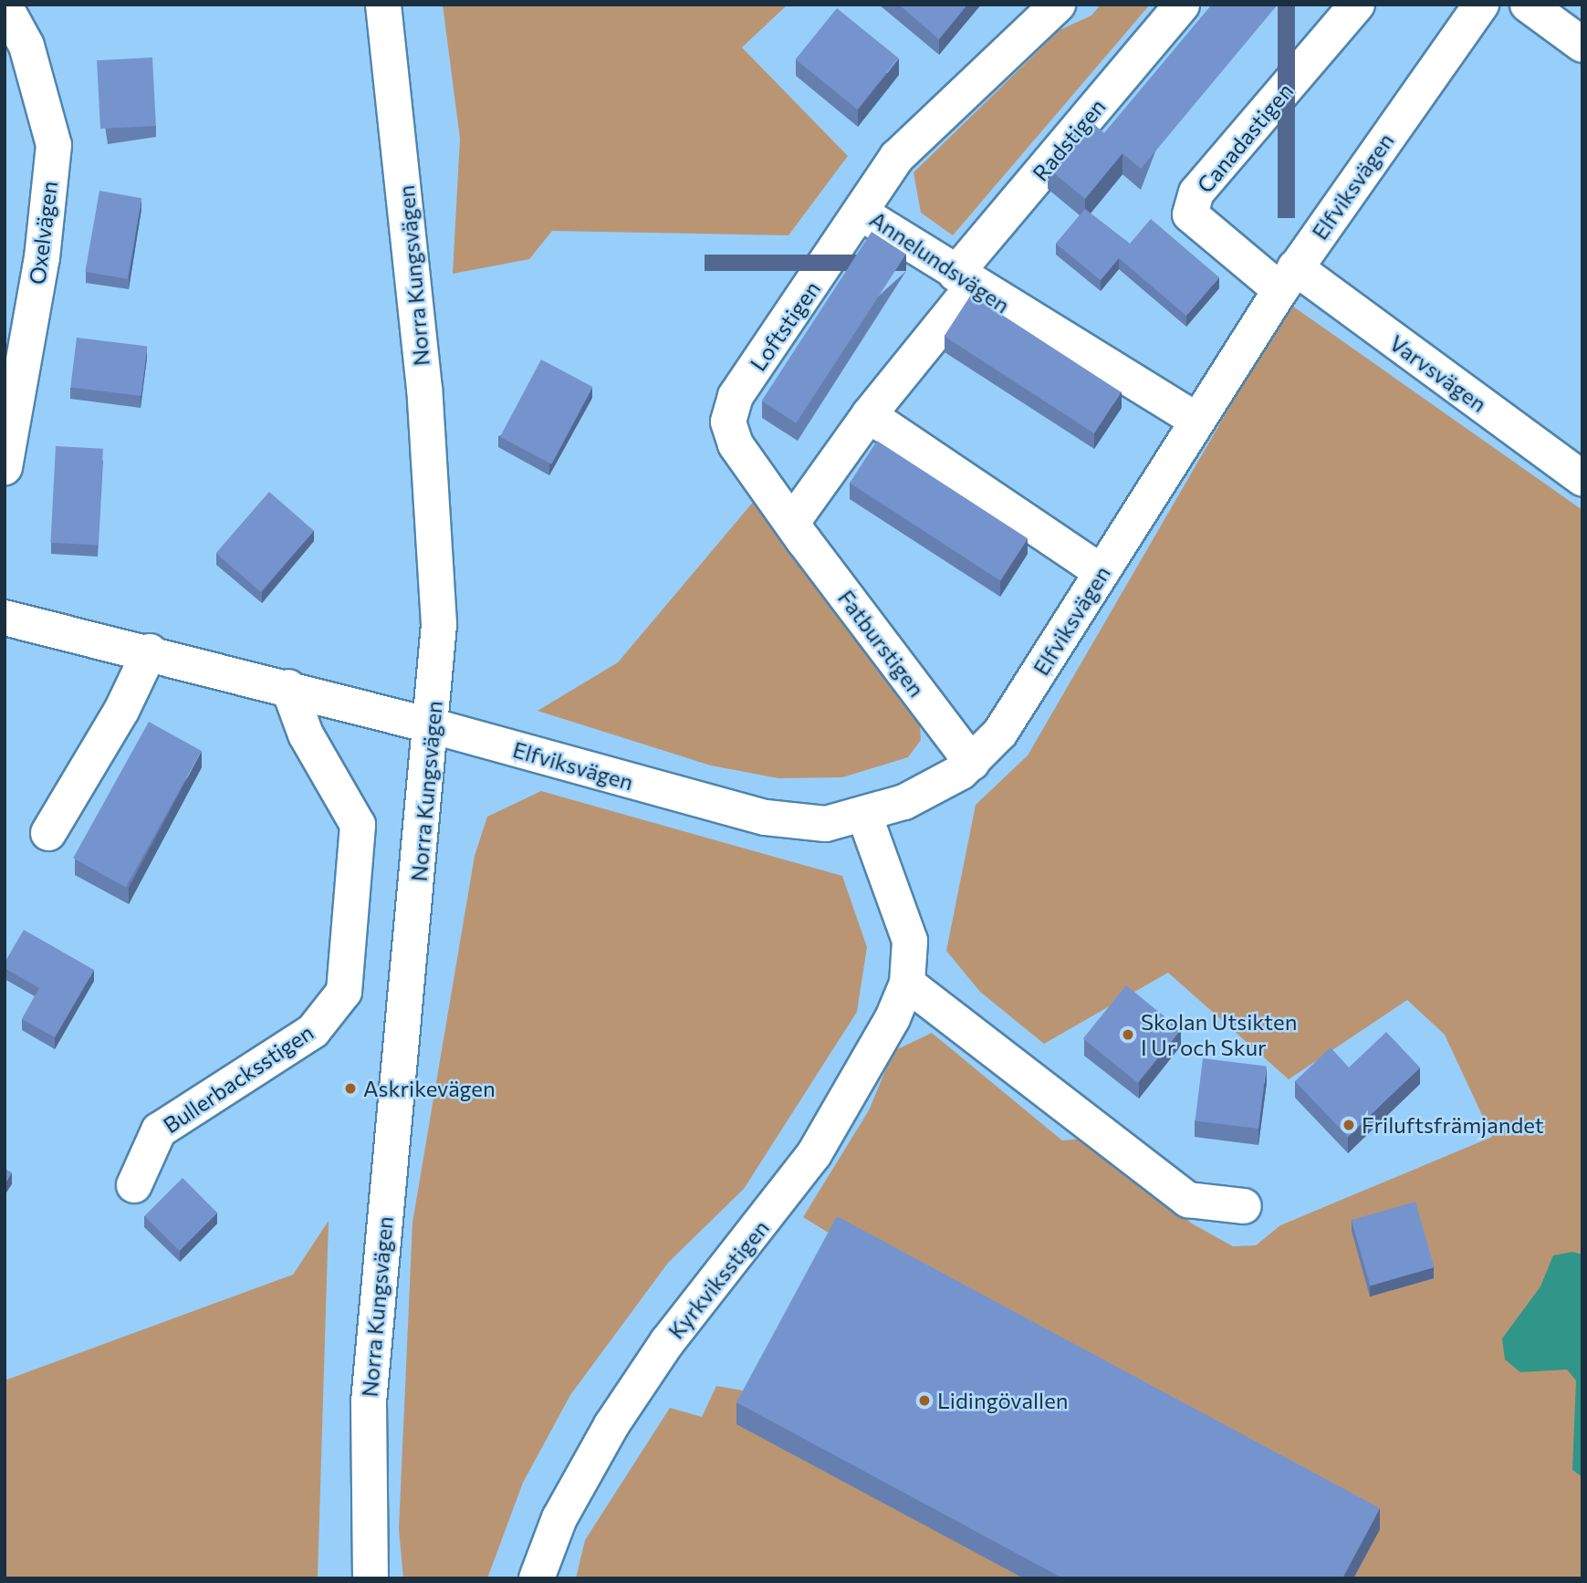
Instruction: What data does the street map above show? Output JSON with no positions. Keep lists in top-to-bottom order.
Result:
{
  "streets": {
    "street": [
      "Canadastigen",
      "Radstigen",
      "Elfviksvägen",
      "Oxelvägen",
      "Annelundsvägen",
      "Norra Kungsvägen",
      "Loftstigen",
      "Varvsvägen",
      "Fatburstigen",
      "Bullerbacksstigen",
      "Kyrkviksstigen"
    ]
  },
  "crossings": [
    ["Canadastigen", "Elfviksvägen"],
    ["Canadastigen", "Varvsvägen"],
    ["Radstigen", "Annelundsvägen"],
    ["Elfviksvägen", "Annelundsvägen"],
    ["Elfviksvägen", "Norra Kungsvägen"],
    ["Elfviksvägen", "Varvsvägen"],
    ["Elfviksvägen", "Fatburstigen"],
    ["Elfviksvägen", "Kyrkviksstigen"],
    ["Annelundsvägen", "Loftstigen"],
    ["Loftstigen", "Fatburstigen"]
  ],
  "places": [
    "Skolan Utsikten I Ur och Skur",
    "Askrikevägen",
    "Friluftsfrämjandet",
    "Lidingövallen"
  ]
}
